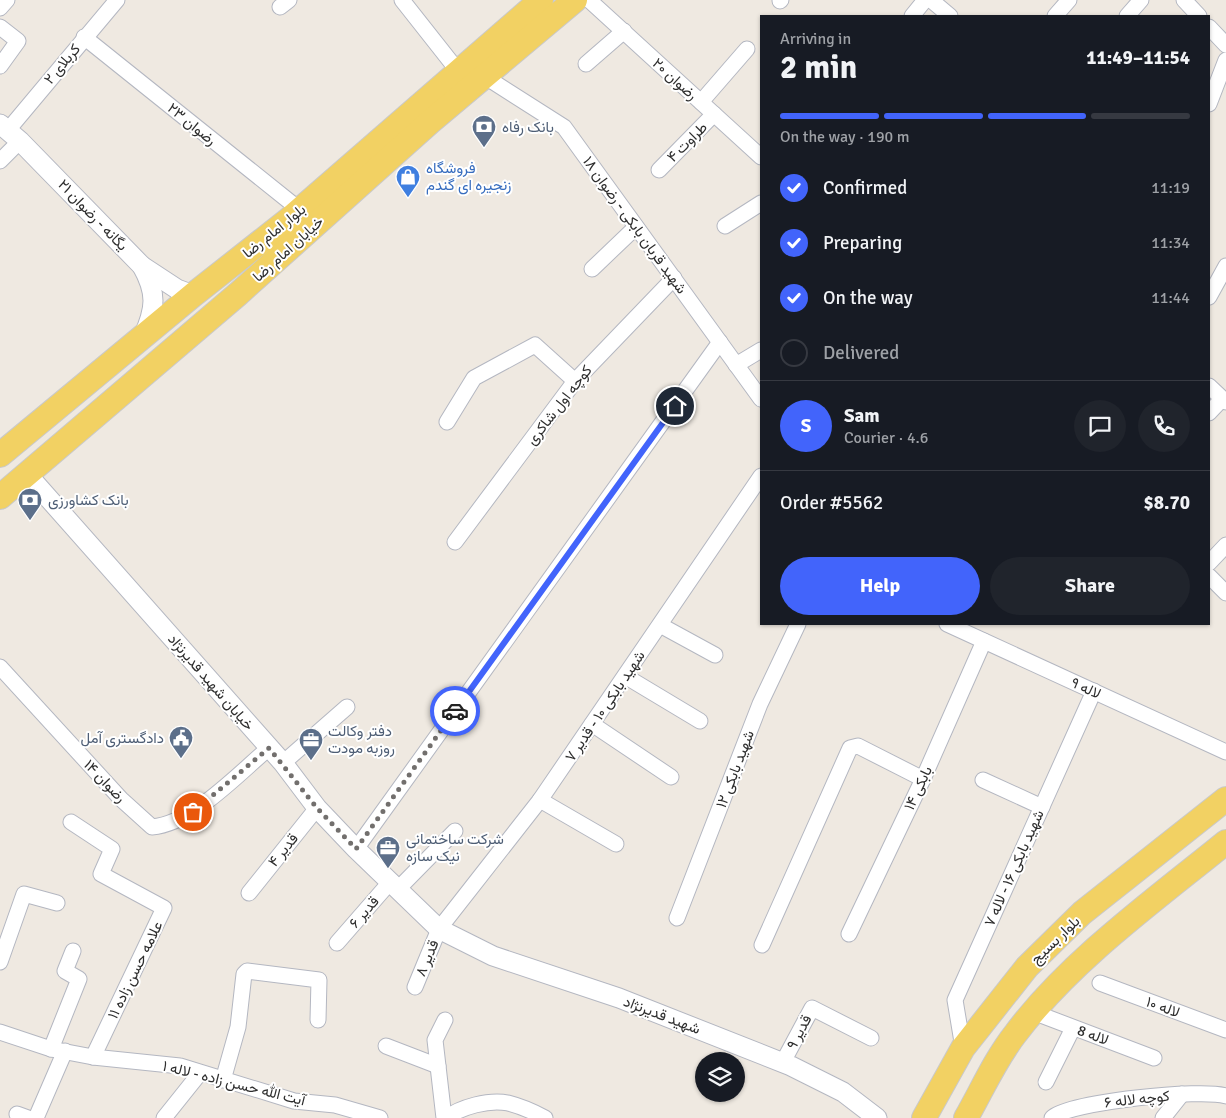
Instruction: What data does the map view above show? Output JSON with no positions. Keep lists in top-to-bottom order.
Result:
{
  "streets": {
    "main road": ["بلوار امام رضا", "خیابان امام رضا", "بلوار بسیج"],
    "street": [
      "کربلای ۲",
      "رضوان ۲۰",
      "رضوان ۲۳",
      "طراوت ۴",
      "یگانه - رضوان ۲۱",
      "شهید قربان بابکی - رضوان ۱۸",
      "کوچه اول شاکری",
      "خيابان شهيد قديرنژاد",
      "لاله ۹",
      "شهید بابکی ۱۰ - قدیر ۷",
      "شهید بابکی ۱۲",
      "رضوان ۱۴",
      "بابکی ۱۴",
      "قدیر ۴",
      "شهید بابکی ۱۶ - لاله ۷",
      "قدیر ۶",
      "قدیر ۸",
      "علامه حسن زاده ۱۱",
      "لاله ۱۰",
      "شهید قدیرنژاد",
      "قدیر ۹",
      "لاله 8",
      "آیت الله حسن زاده - لاله ۱",
      "کوچه لاله ۶"
    ]
  },
  "crossings": [
    ["کربلای ۲", "رضوان ۲۳"],
    ["کربلای ۲", "یگانه - رضوان ۲۱"],
    ["رضوان ۲۰", "طراوت ۴"],
    ["رضوان ۲۳", "بلوار امام رضا"],
    ["یگانه - رضوان ۲۱", "بلوار امام رضا"],
    ["شهید قربان بابکی - رضوان ۱۸", "خیابان امام رضا"],
    ["شهید قربان بابکی - رضوان ۱۸", "کوچه اول شاکری"],
    ["خیابان امام رضا", "خيابان شهيد قديرنژاد"],
    ["خيابان شهيد قديرنژاد", "شهید بابکی ۱۰ - قدیر ۷"],
    ["خيابان شهيد قديرنژاد", "رضوان ۱۴"],
    ["خيابان شهيد قديرنژاد", "قدیر ۴"],
    ["خيابان شهيد قديرنژاد", "قدیر ۶"],
    ["خيابان شهيد قديرنژاد", "قدیر ۸"],
    ["خيابان شهيد قديرنژاد", "شهید قدیرنژاد"],
    ["لاله ۹", "بابکی ۱۴"],
    ["لاله ۹", "شهید بابکی ۱۶ - لاله ۷"],
    ["شهید بابکی ۱۰ - قدیر ۷", "قدیر ۸"],
    ["شهید بابکی ۱۰ - قدیر ۷", "شهید قدیرنژاد"],
    ["شهید بابکی ۱۶ - لاله ۷", "بلوار بسیج"],
    ["قدیر ۸", "شهید قدیرنژاد"],
    ["علامه حسن زاده ۱۱", "آیت الله حسن زاده - لاله ۱"],
    ["شهید قدیرنژاد", "قدیر ۹"]
  ],
  "places": {
    "bank": ["بانک رفاه", "بانک کشاورزی"],
    "shop": ["فروشگاه زنجیره ای گندم"],
    "public building": ["دادگستری آمل"],
    "office": ["دفتر وکالت روزبه مودت", "شرکت ساختمانی نیک سازه"]
  },
  "page": {
    "heading": ["2 min", "Arriving in", "11:49–11:54"],
    "panel": [
      "Sam",
      "Courier · 4.6",
      "Order #5562",
      "$8.70"
    ],
    "bar": "On the way · 190 m",
    "list": [
      ["Confirmed", "11:19"],
      ["Preparing", "11:34"],
      ["On the way", "11:44"],
      "Delivered"
    ],
    "round": "S",
    "buttons": ["Help", "Share"]
  }
}
